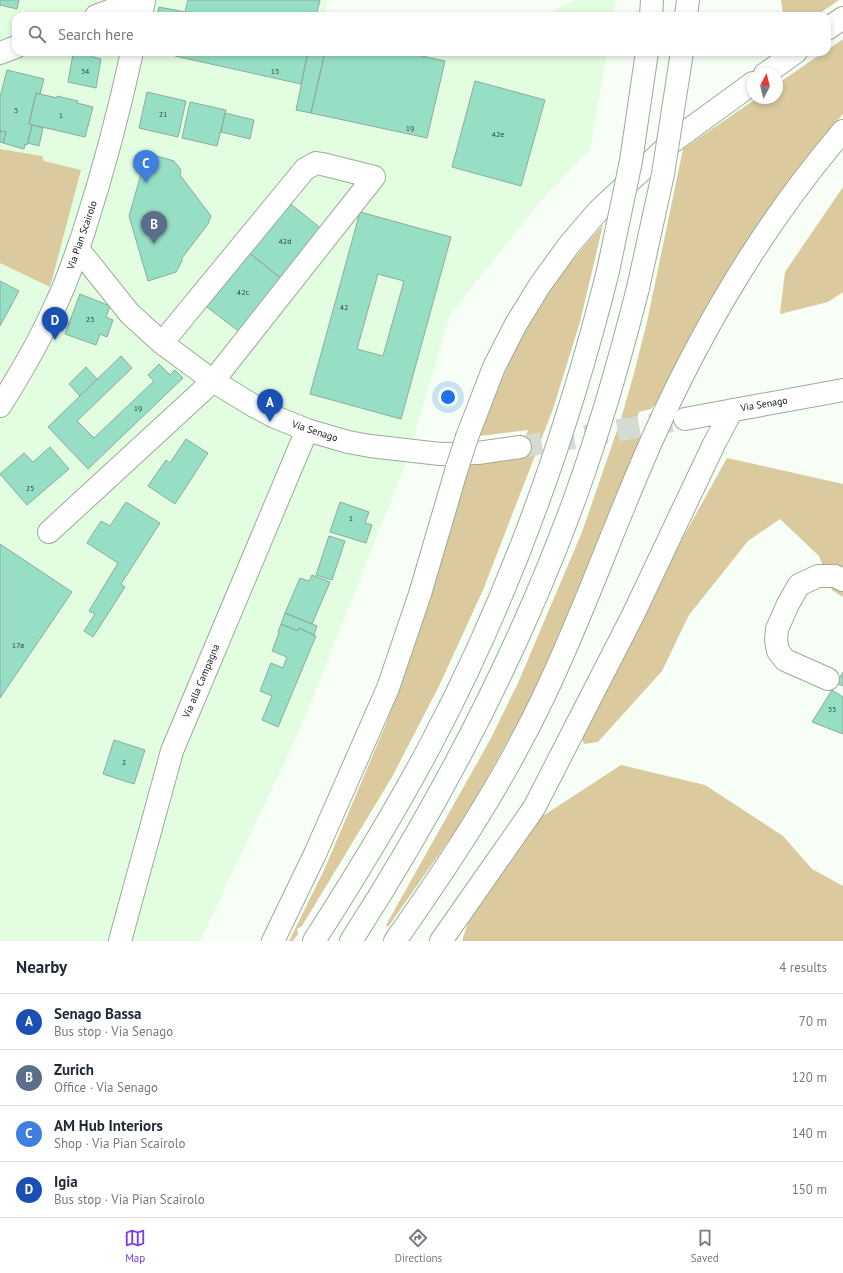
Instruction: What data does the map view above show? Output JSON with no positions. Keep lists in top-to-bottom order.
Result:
{
  "streets": {
    "main road": ["Via Pian Scairolo", "Via Senago", "Via alla Campagna"]
  },
  "crossings": [
    ["Via Pian Scairolo", "Via Senago"],
    ["Via Senago", "Via alla Campagna"]
  ],
  "house_numbers": [
    "34",
    "15",
    "3",
    "21",
    "1",
    "19",
    "42e",
    "42d",
    "42c",
    "42",
    "23",
    "19",
    "25",
    "1",
    "17a",
    "35",
    "2"
  ],
  "north": "top",
  "page": {
    "search": "Search here",
    "pins": [
      "C",
      "B",
      "D",
      "A"
    ],
    "heading": ["Nearby", "4 results"],
    "list": [
      {
        "mark": "A",
        "name": "Senago Bassa",
        "note": "Bus stop · Via Senago",
        "value": "70 m"
      },
      {
        "mark": "B",
        "name": "Zurich",
        "note": "Office · Via Senago",
        "value": "120 m"
      },
      {
        "mark": "C",
        "name": "AM Hub Interiors",
        "note": "Shop · Via Pian Scairolo",
        "value": "140 m"
      },
      {
        "mark": "D",
        "name": "Igia",
        "note": "Bus stop · Via Pian Scairolo",
        "value": "150 m"
      }
    ],
    "nav": ["Map", "Directions", "Saved"]
  }
}
